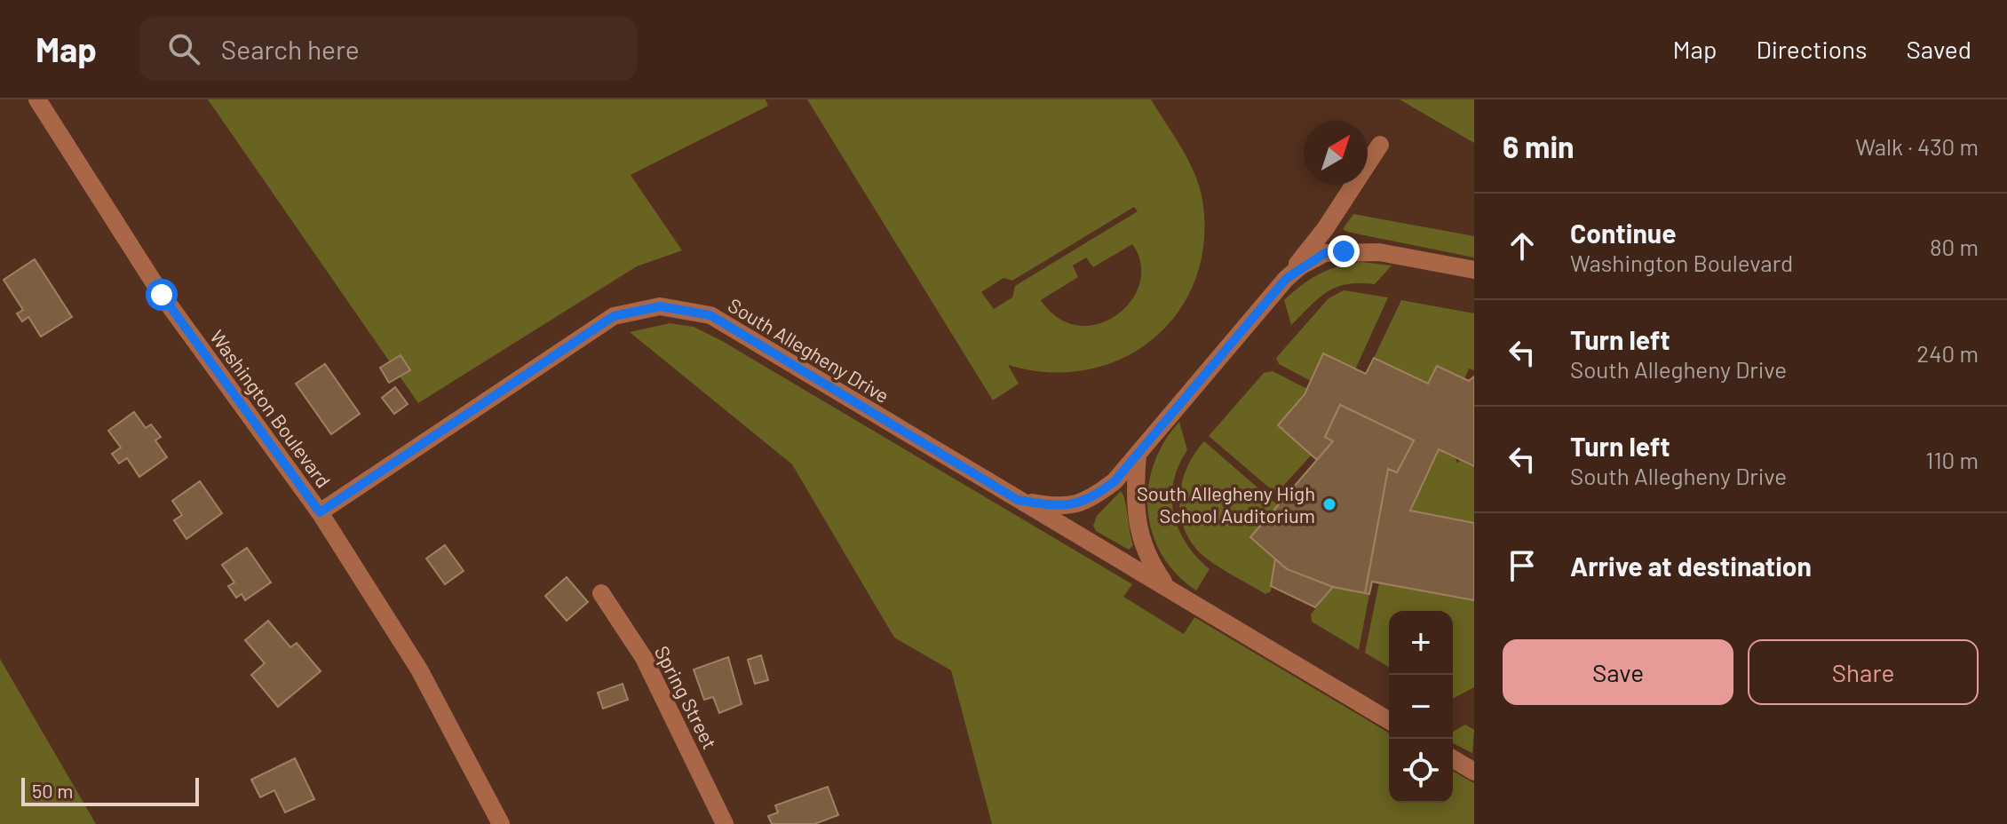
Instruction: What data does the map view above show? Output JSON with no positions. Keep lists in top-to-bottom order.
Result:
{
  "streets": {
    "street": ["South Allegheny Drive", "Washington Boulevard", "Spring Street"]
  },
  "crossings": [
    ["South Allegheny Drive", "Washington Boulevard"]
  ],
  "places": ["South Allegheny High School Auditorium"],
  "scale_bar": "50 m",
  "north": "top right",
  "page": {
    "header": "Map",
    "search": "Search here",
    "nav": ["Map", "Directions", "Saved"],
    "heading": ["6 min", "Walk · 430 m"],
    "list": [
      ["Continue", "Washington Boulevard", "80 m"],
      ["Turn left", "South Allegheny Drive", "240 m"],
      ["Turn left", "South Allegheny Drive", "110 m"],
      "Arrive at destination"
    ],
    "map_buttons": ["+", "−"],
    "buttons": ["Save", "Share"],
    "scale": "50 m"
  }
}
